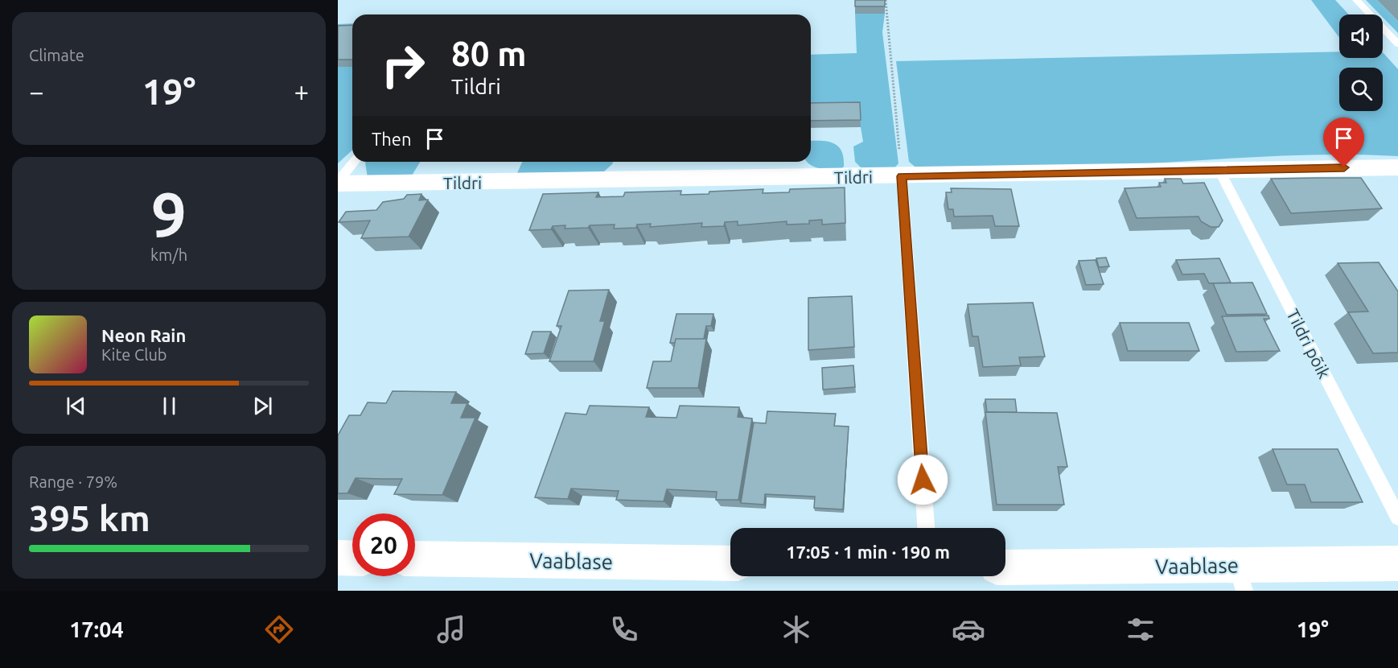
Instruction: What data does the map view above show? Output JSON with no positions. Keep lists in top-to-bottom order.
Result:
{
  "streets": {
    "street": ["Tildri", "Vaablase"],
    "lane": ["Tildri põik"]
  },
  "crossings": [
    ["Tildri", "Tildri põik"]
  ],
  "page": {
    "tile": [
      "Climate",
      ["9", "km/h"],
      ["Range · 79%", "395 km"]
    ],
    "turn": ["80 m", "Tildri"],
    "heat": ["−", "19°", "+"],
    "then": "Then",
    "song": ["Neon Rain", "Kite Club"],
    "limit": "20",
    "trip": "17:05 · 1 min · 190 m",
    "tabs": ["17:04", "19°"]
  }
}
